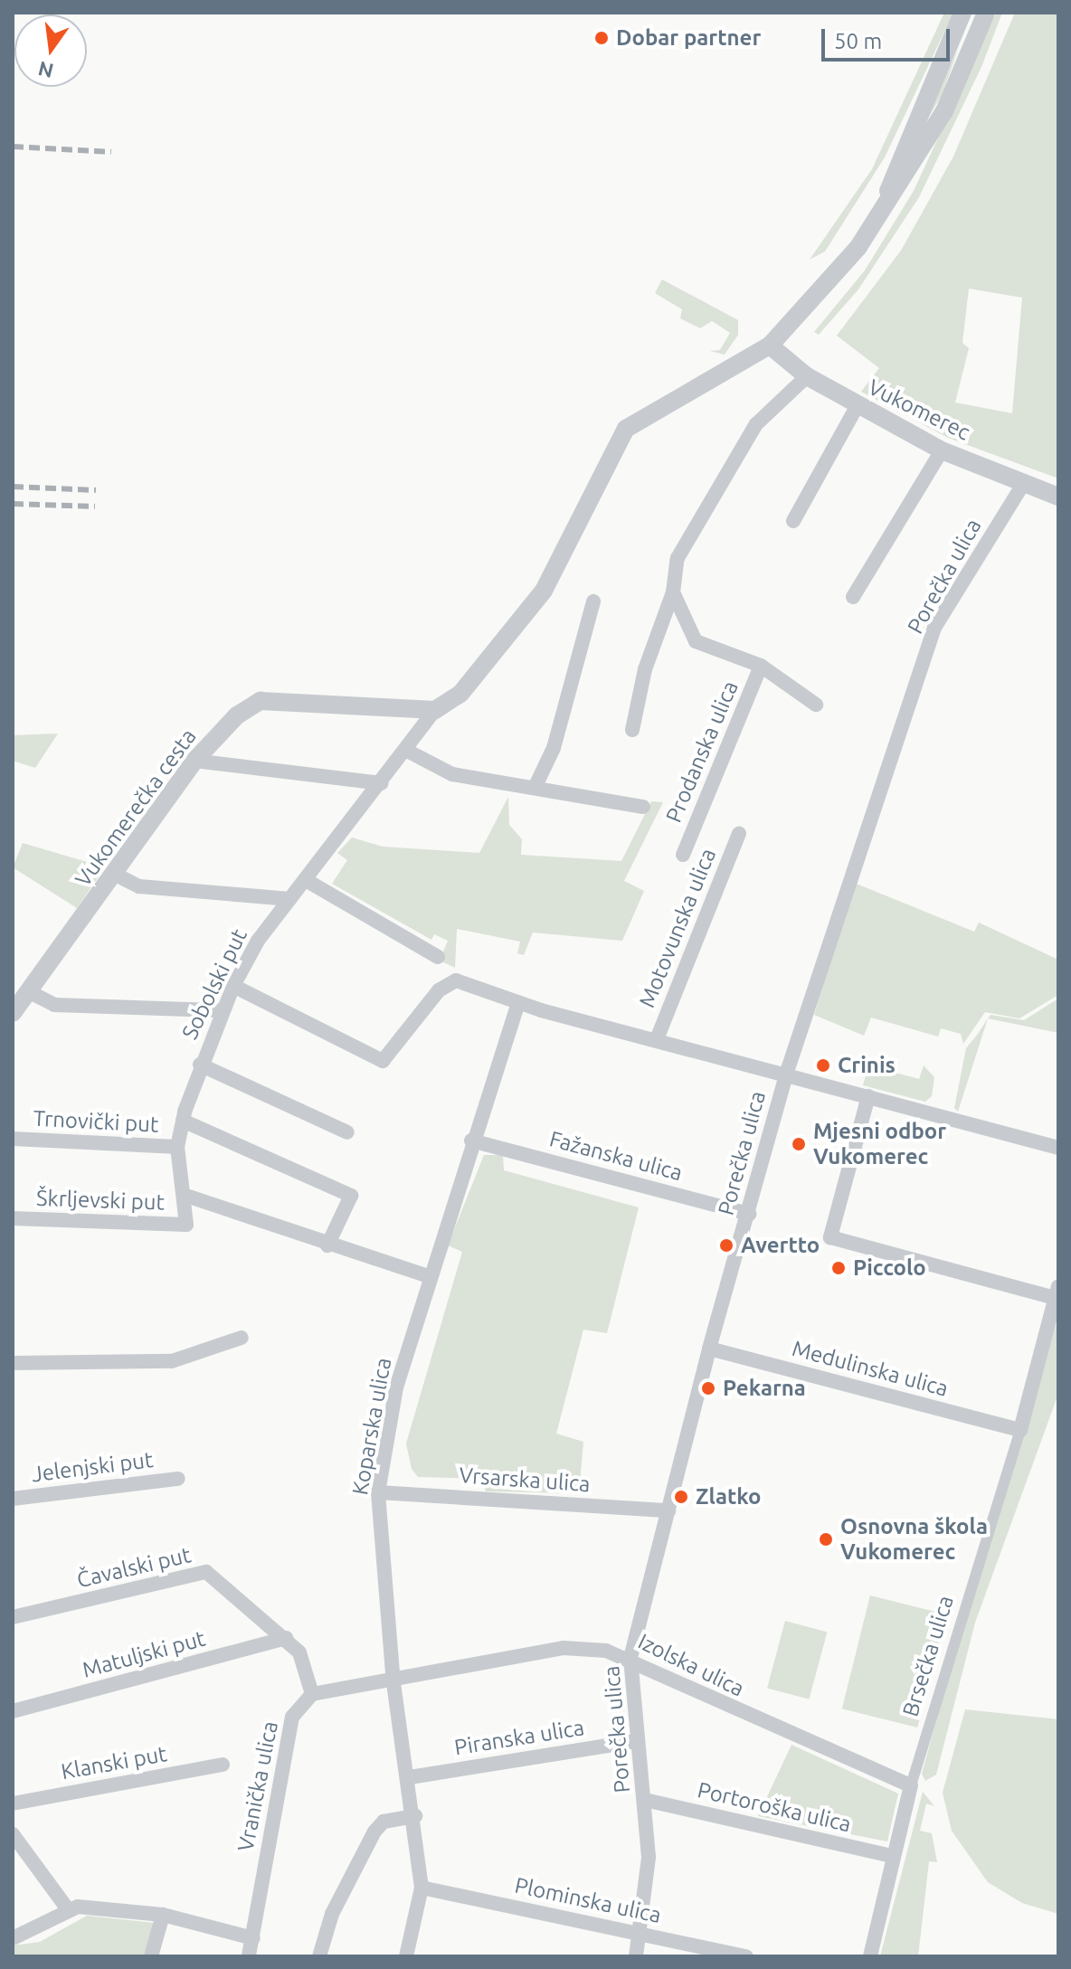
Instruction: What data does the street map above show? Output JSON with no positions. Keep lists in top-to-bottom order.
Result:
{
  "streets": {
    "street": [
      "Vukomerec",
      "Porečka ulica",
      "Prodanska ulica",
      "Vukomerečka cesta",
      "Motovunska ulica",
      "Sobolski put",
      "Trnovički put",
      "Fažanska ulica",
      "Škrljevski put",
      "Medulinska ulica",
      "Koparska ulica",
      "Jelenjski put",
      "Vrsarska ulica",
      "Čavalski put",
      "Matuljski put",
      "Brsečka ulica",
      "Izolska ulica",
      "Piranska ulica",
      "Klanski put",
      "Vranička ulica",
      "Portoroška ulica",
      "Plominska ulica"
    ]
  },
  "crossings": [
    ["Vukomerec", "Porečka ulica"],
    ["Porečka ulica", "Motovunska ulica"],
    ["Porečka ulica", "Fažanska ulica"],
    ["Porečka ulica", "Medulinska ulica"],
    ["Porečka ulica", "Vrsarska ulica"],
    ["Porečka ulica", "Izolska ulica"],
    ["Porečka ulica", "Piranska ulica"],
    ["Porečka ulica", "Portoroška ulica"],
    ["Porečka ulica", "Plominska ulica"],
    ["Vukomerečka cesta", "Sobolski put"],
    ["Motovunska ulica", "Sobolski put"],
    ["Motovunska ulica", "Koparska ulica"],
    ["Sobolski put", "Trnovički put"],
    ["Sobolski put", "Škrljevski put"],
    ["Fažanska ulica", "Koparska ulica"],
    ["Medulinska ulica", "Brsečka ulica"],
    ["Koparska ulica", "Vrsarska ulica"],
    ["Koparska ulica", "Izolska ulica"],
    ["Koparska ulica", "Piranska ulica"],
    ["Koparska ulica", "Plominska ulica"],
    ["Čavalski put", "Matuljski put"],
    ["Brsečka ulica", "Izolska ulica"],
    ["Brsečka ulica", "Portoroška ulica"],
    ["Izolska ulica", "Vranička ulica"]
  ],
  "places": [
    "Dobar partner",
    "Crinis",
    "Mjesni odbor Vukomerec",
    "Avertto",
    "Piccolo",
    "Pekarna",
    "Zlatko",
    "Osnovna škola Vukomerec"
  ],
  "scale_bar": "50 m",
  "north": "bottom"
}
